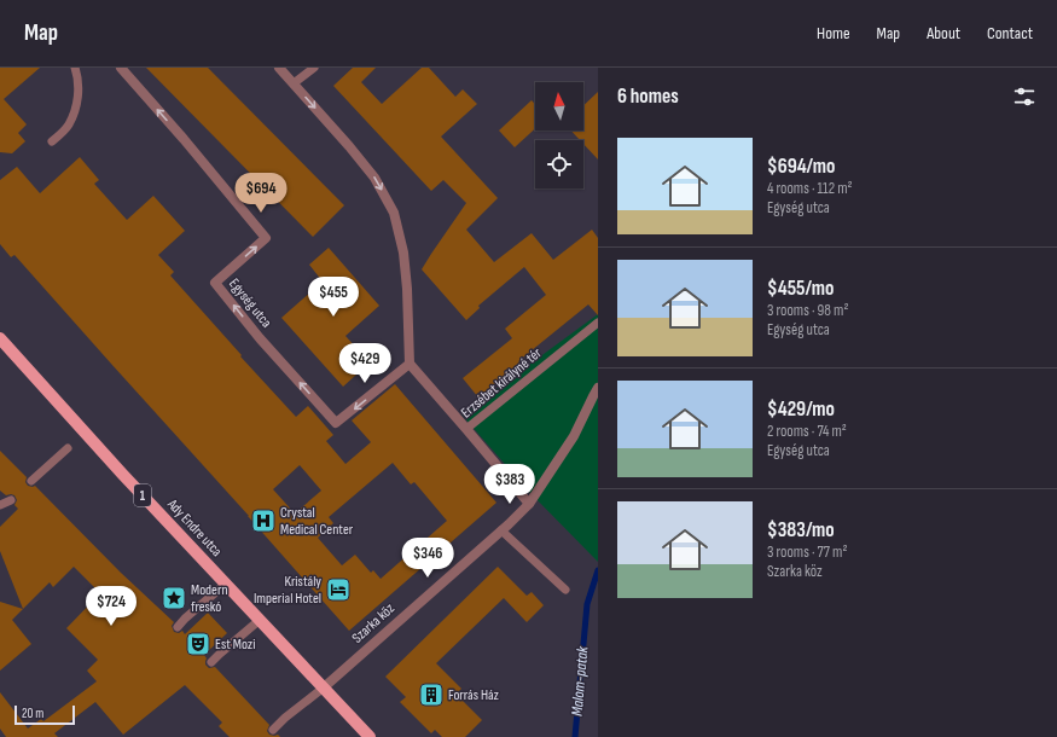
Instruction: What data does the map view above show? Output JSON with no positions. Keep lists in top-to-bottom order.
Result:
{
  "streets": {
    "main road": ["1", "Ady Endre utca"],
    "street": ["Egység utca", "Erzsébet királyné tér", "Szarka köz"]
  },
  "crossings": [
    ["Erzsébet királyné tér", "Szarka köz"],
    ["Ady Endre utca", "Szarka köz"]
  ],
  "water": ["Malom-patak"],
  "places": {
    "hospital": ["Crystal Medical Center"],
    "hotel": ["Kristály Imperial Hotel"],
    "place": ["Modern freskó"],
    "theatre": ["Est Mozi"],
    "building": ["Forrás Ház"]
  },
  "scale_bar": "20 m",
  "north": "top",
  "page": {
    "header": "Map",
    "nav": [
      "Home",
      "Map",
      "About",
      "Contact"
    ],
    "heading": "6 homes",
    "list": [
      {
        "name": "$694/mo",
        "note": "4 rooms · 112 m² · Egység utca"
      },
      {
        "name": "$455/mo",
        "note": "3 rooms · 98 m² · Egység utca"
      },
      {
        "name": "$429/mo",
        "note": "2 rooms · 74 m² · Egység utca"
      },
      {
        "name": "$383/mo",
        "note": "3 rooms · 77 m² · Szarka köz"
      }
    ],
    "price": [
      "$694",
      "$455",
      "$429",
      "$383",
      "$346",
      "$724"
    ],
    "scale": "20 m"
  }
}
